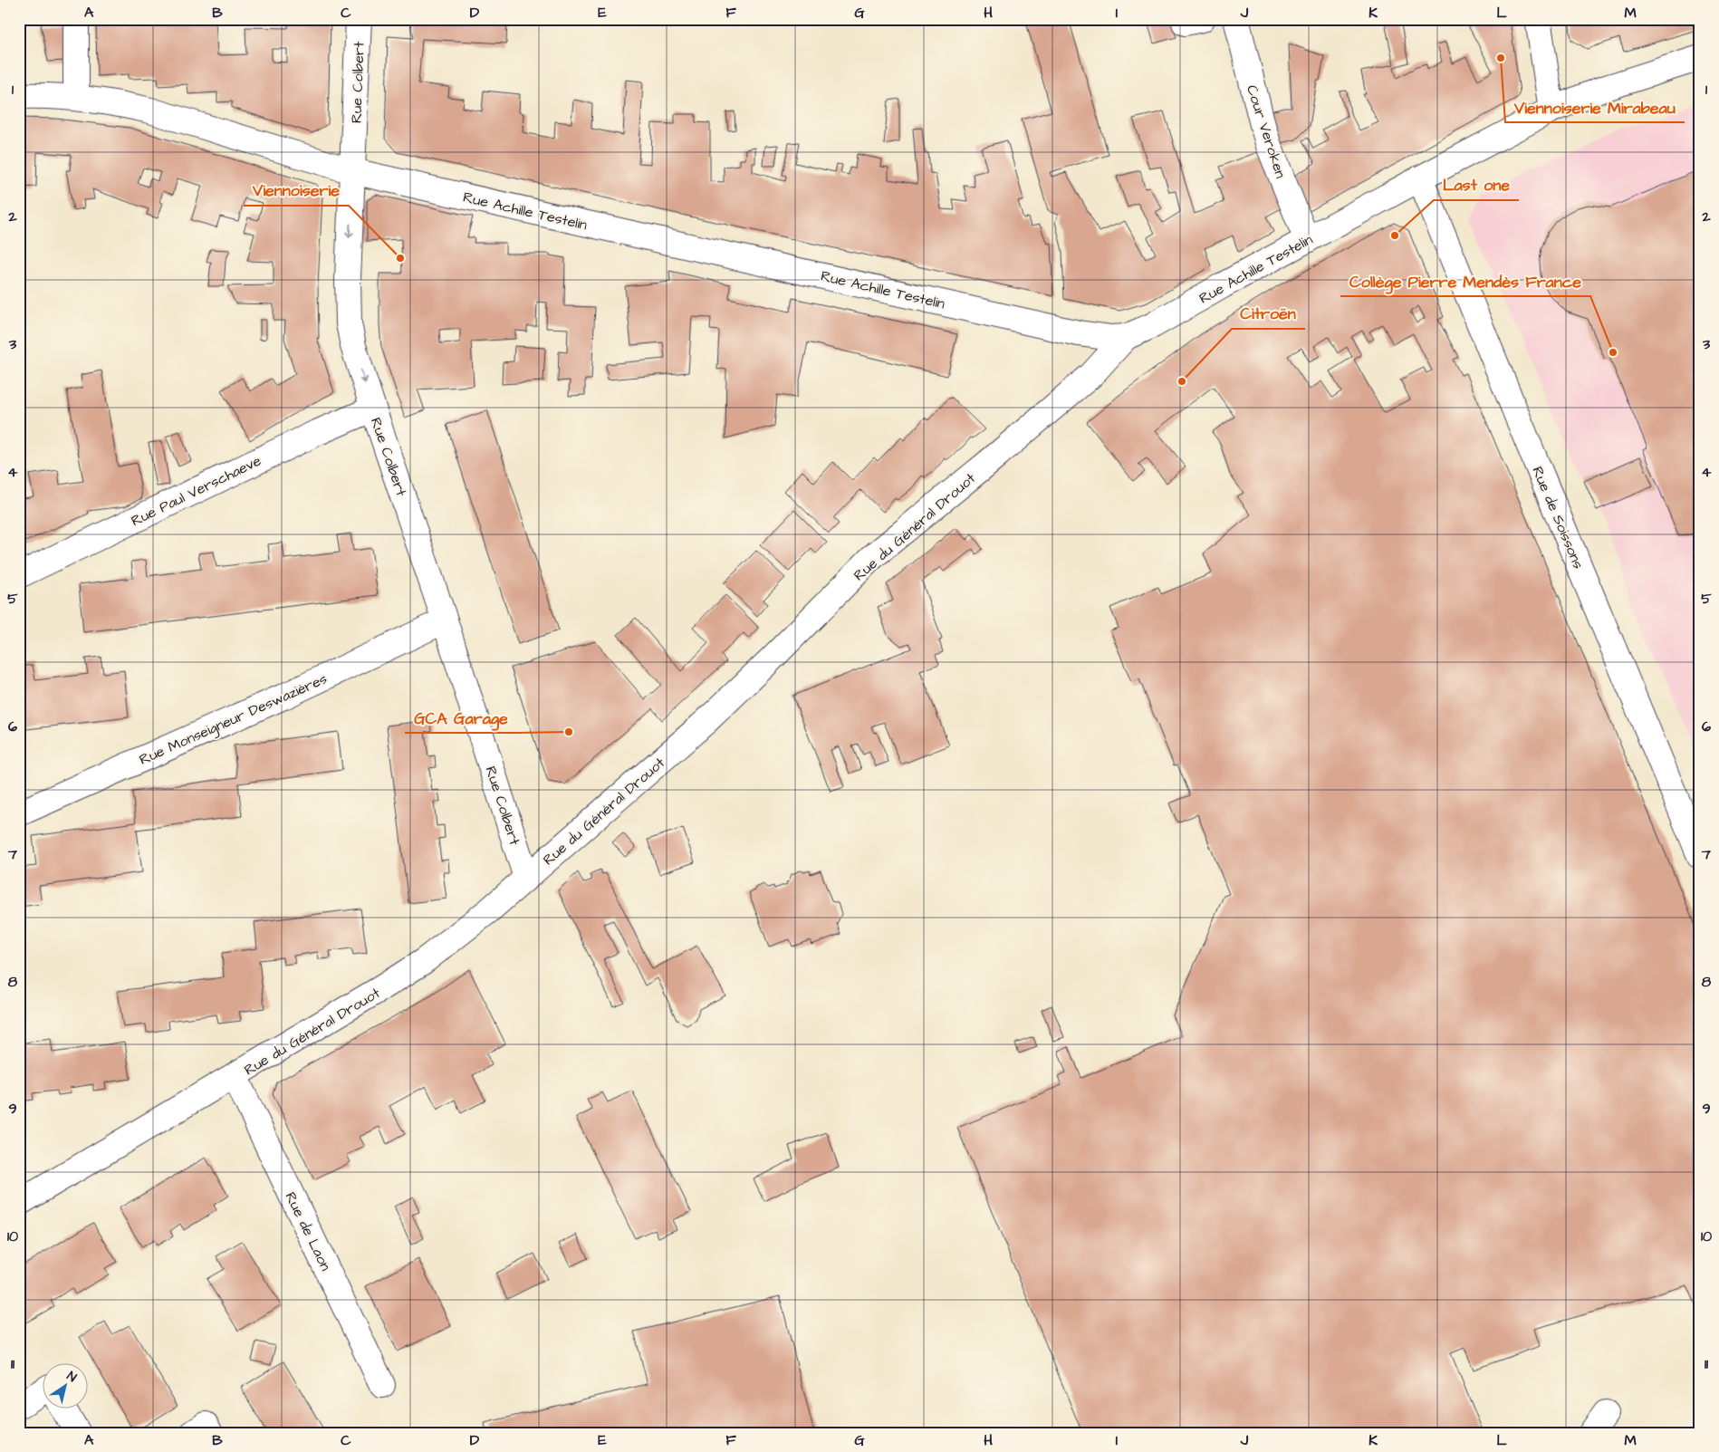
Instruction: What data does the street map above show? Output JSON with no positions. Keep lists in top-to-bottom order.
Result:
{
  "streets": {
    "street": [
      "Rue Colbert",
      "Cour Veroken",
      "Rue Achille Testelin",
      "Rue Paul Verschaeve",
      "Rue de Soissons",
      "Rue du Général Drouot",
      "Rue Monseigneur Deswazières",
      "Rue de Laon"
    ]
  },
  "crossings": [
    ["Rue Colbert", "Rue Achille Testelin"],
    ["Rue Colbert", "Rue Paul Verschaeve"],
    ["Rue Colbert", "Rue du Général Drouot"],
    ["Rue Colbert", "Rue Monseigneur Deswazières"],
    ["Cour Veroken", "Rue Achille Testelin"],
    ["Rue Achille Testelin", "Rue de Soissons"],
    ["Rue Achille Testelin", "Rue du Général Drouot"],
    ["Rue du Général Drouot", "Rue de Laon"]
  ],
  "places": [
    "Viennoiserie Mirabeau",
    "Last one",
    "Viennoiserie",
    "Collège Pierre Mendès France",
    "Citroën",
    "GCA Garage"
  ],
  "north": "top right",
  "grid": {
    "columns": [
      "A",
      "B",
      "C",
      "D",
      "E",
      "F",
      "G",
      "H",
      "I",
      "J",
      "K",
      "L",
      "M"
    ],
    "rows": [
      "1",
      "2",
      "3",
      "4",
      "5",
      "6",
      "7",
      "8",
      "9",
      "10",
      "11"
    ]
  }
}
